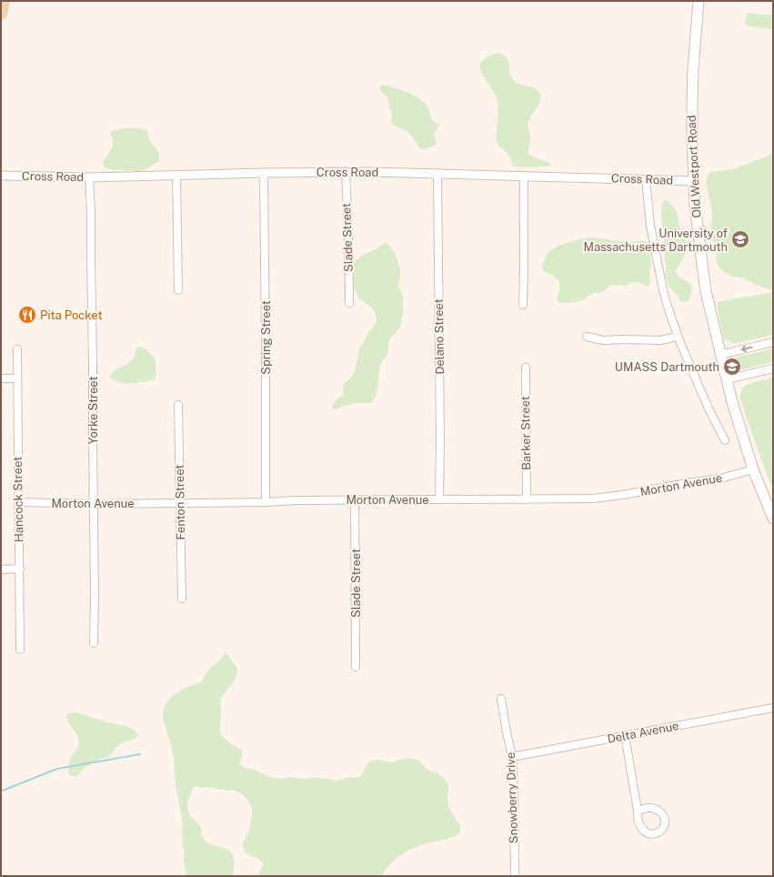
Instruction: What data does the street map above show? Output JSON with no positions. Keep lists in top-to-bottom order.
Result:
{
  "streets": {
    "main road": ["Old Westport Road"],
    "street": [
      "Cross Road",
      "Slade Street",
      "Delano Street",
      "Spring Street",
      "Yorke Street",
      "Barker Street",
      "Morton Avenue",
      "Hancock Street",
      "Fenton Street",
      "Delta Avenue",
      "Snowberry Drive"
    ]
  },
  "crossings": [
    ["Old Westport Road", "Cross Road"],
    ["Old Westport Road", "Morton Avenue"],
    ["Cross Road", "Slade Street"],
    ["Cross Road", "Delano Street"],
    ["Cross Road", "Spring Street"],
    ["Cross Road", "Yorke Street"],
    ["Slade Street", "Morton Avenue"],
    ["Delano Street", "Morton Avenue"],
    ["Spring Street", "Morton Avenue"],
    ["Yorke Street", "Morton Avenue"],
    ["Barker Street", "Morton Avenue"],
    ["Morton Avenue", "Hancock Street"],
    ["Morton Avenue", "Fenton Street"],
    ["Delta Avenue", "Snowberry Drive"]
  ],
  "places": {
    "school or university": ["University of Massachusetts Dartmouth", "UMASS Dartmouth"],
    "restaurant": ["Pita Pocket"]
  }
}
